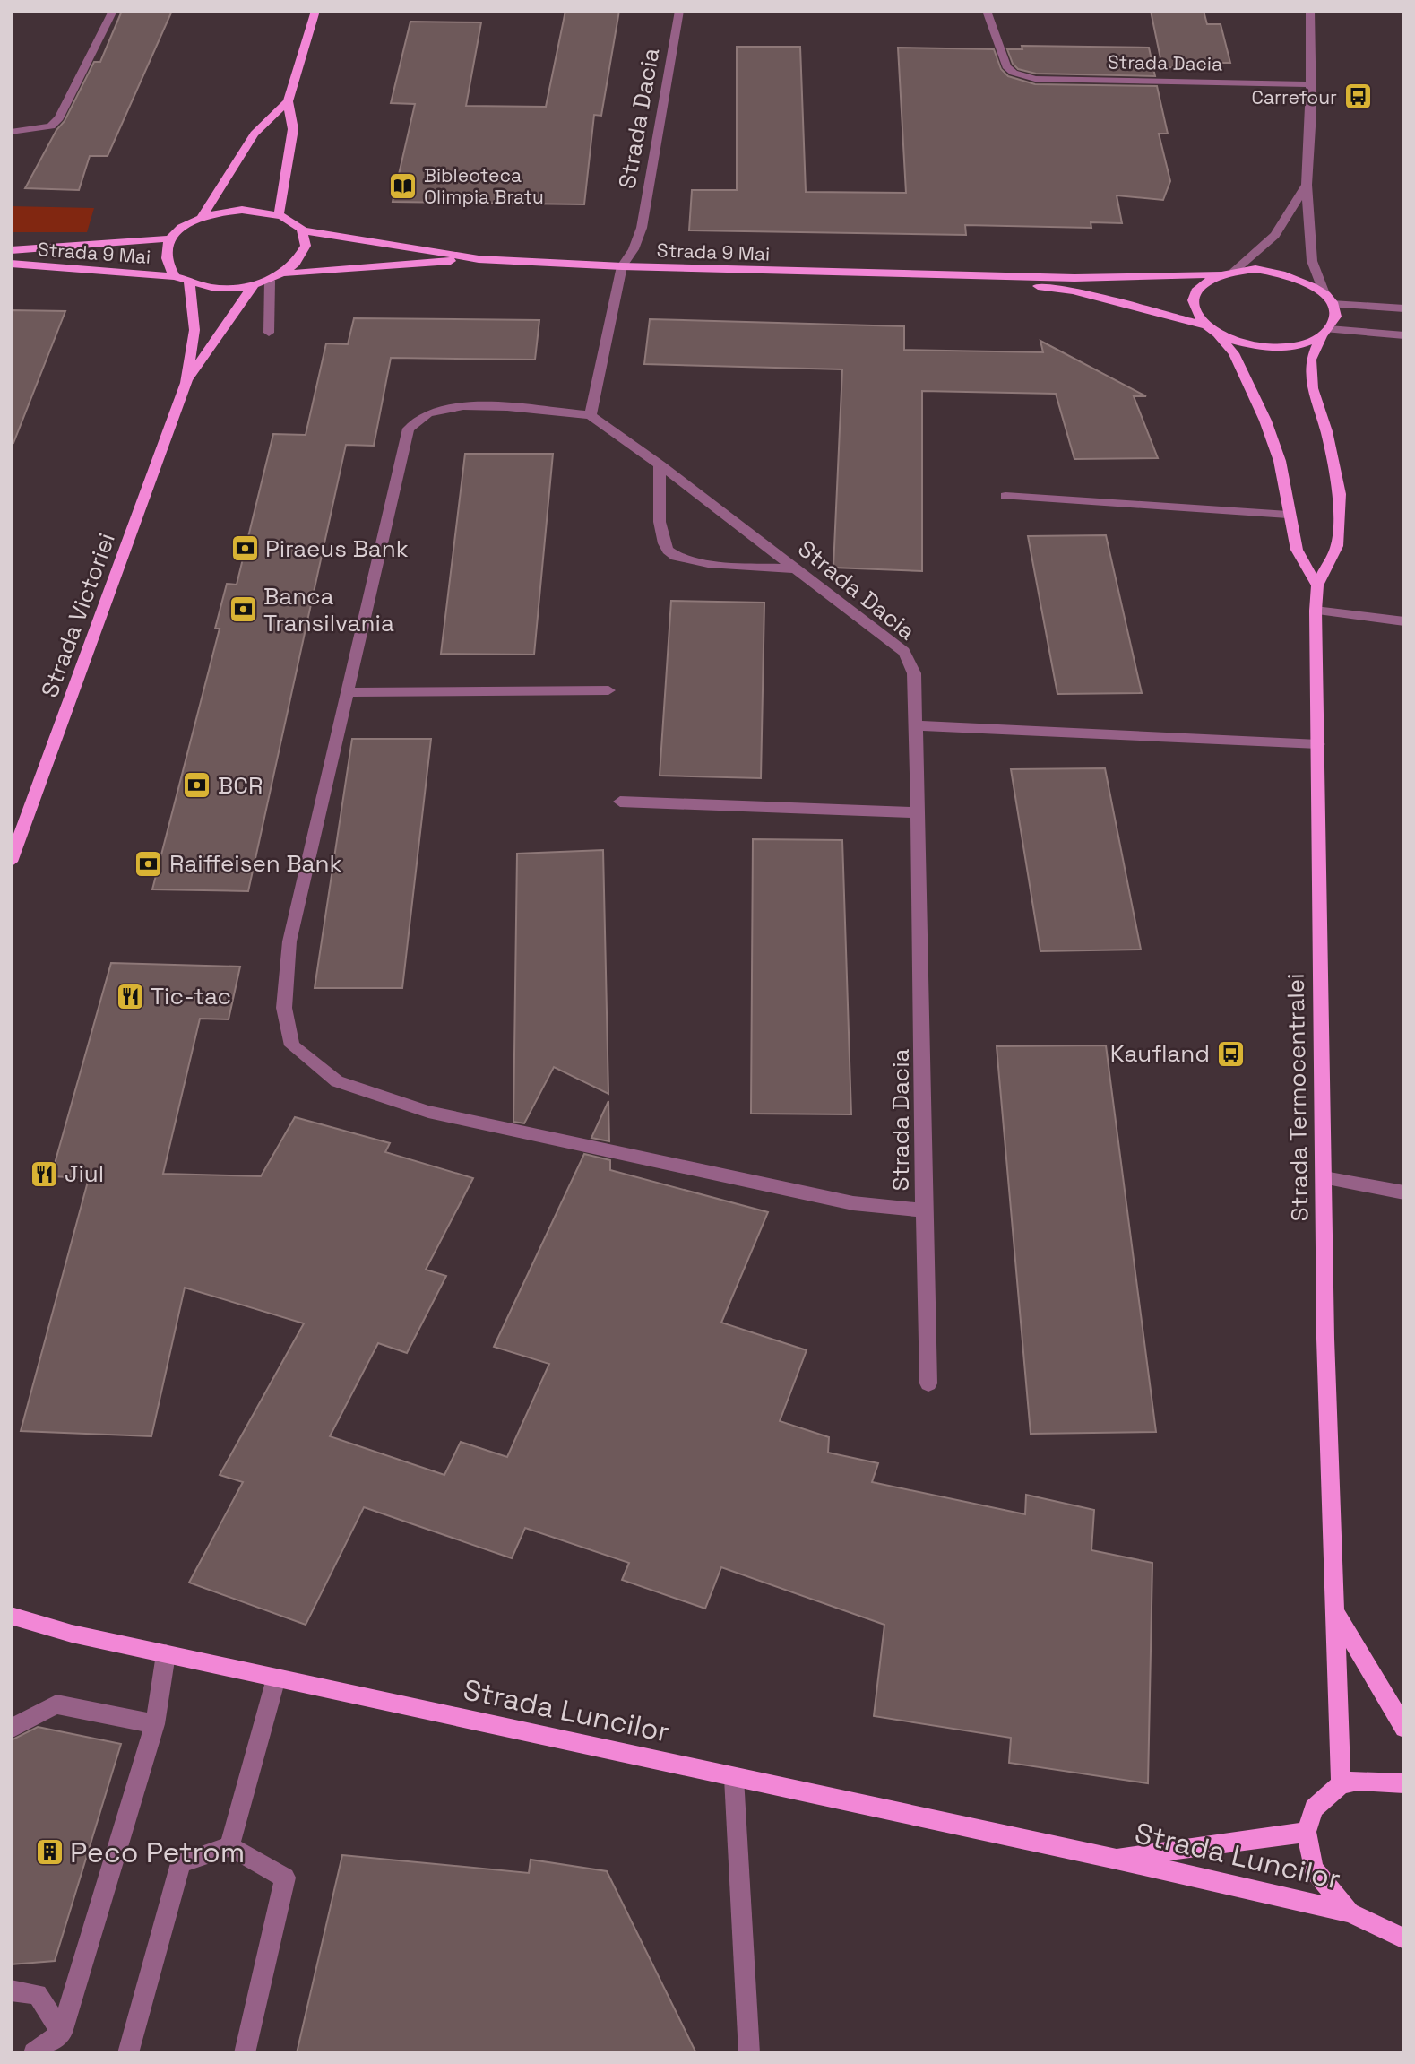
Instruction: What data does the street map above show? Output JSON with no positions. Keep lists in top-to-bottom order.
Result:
{
  "streets": {
    "main road": [
      "Strada 9 Mai",
      "Strada Victoriei",
      "Strada Termocentralei",
      "Strada Luncilor"
    ],
    "street": ["Strada Dacia"]
  },
  "crossings": [
    ["Strada Dacia", "Strada 9 Mai"],
    ["Strada 9 Mai", "Strada Victoriei"],
    ["Strada 9 Mai", "Strada Termocentralei"]
  ],
  "places": {
    "bus stop": ["Carrefour", "Kaufland"],
    "library": ["Bibleoteca Olimpia Bratu"],
    "bank": [
      "Piraeus Bank",
      "Banca Transilvania",
      "BCR",
      "Raiffeisen Bank"
    ],
    "restaurant": ["Tic-tac", "Jiul"],
    "building": ["Peco Petrom"]
  }
}
